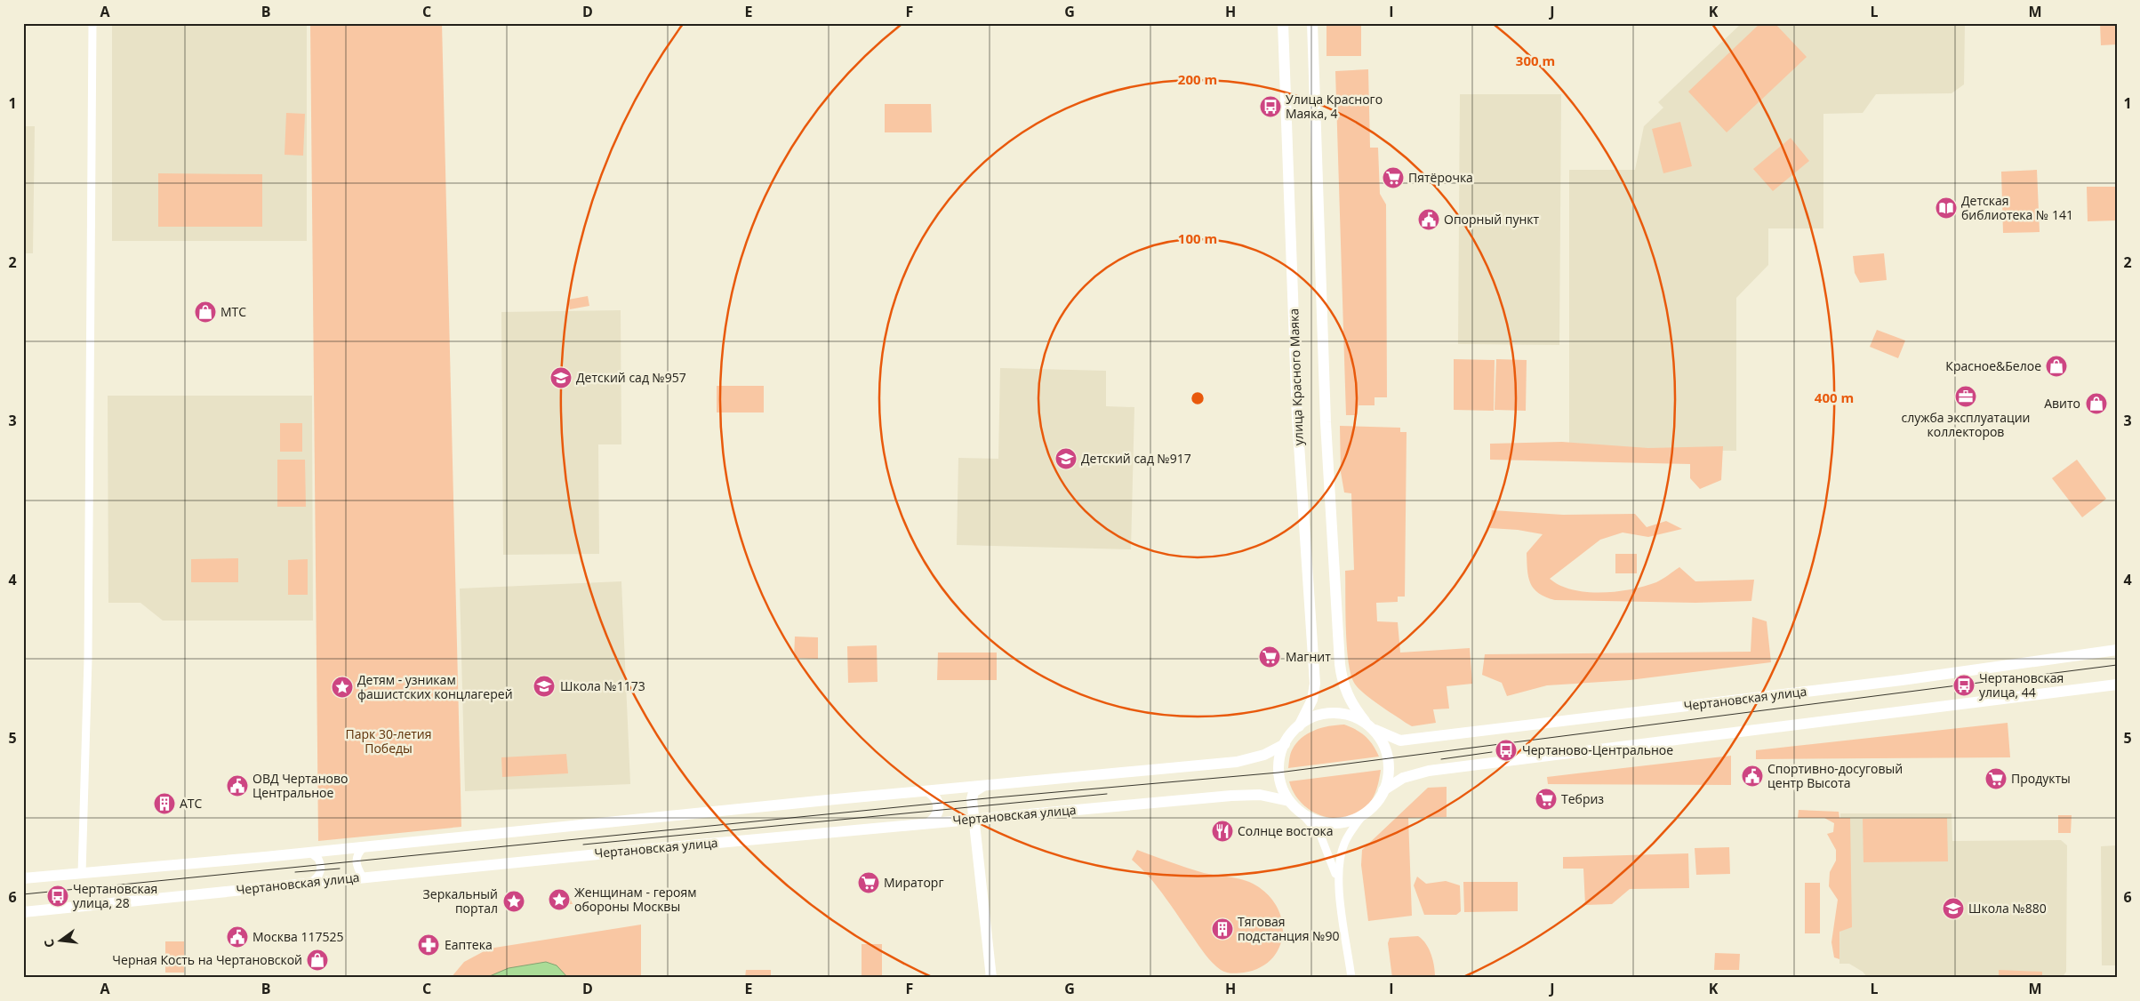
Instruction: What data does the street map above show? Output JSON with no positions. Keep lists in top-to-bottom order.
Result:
{
  "streets": {
    "main road": ["улица Красного Маяка", "Чертановская улица"]
  },
  "crossings": [
    ["улица Красного Маяка", "Чертановская улица"]
  ],
  "parks": ["Парк 30-летия Победы"],
  "places": {
    "bus stop": [
      "Улица Красного Маяка, 4",
      "Чертановская улица, 44",
      "Чертаново-Центральное",
      "Чертановская улица, 28"
    ],
    "supermarket": [
      "Пятёрочка",
      "Магнит",
      "Продукты",
      "Тебриз",
      "Мираторг"
    ],
    "library": ["Детская библиотека № 141"],
    "public building": [
      "Опорный пункт",
      "Спортивно-досуговый центр Высота",
      "ОВД Чертаново Центральное",
      "Москва 117525"
    ],
    "shop": [
      "МТС",
      "Красное&Белое",
      "Авито",
      "Черная Кость на Чертановской"
    ],
    "school or university": [
      "Детский сад №957",
      "Детский сад №917",
      "Школа №1173",
      "Школа №880"
    ],
    "office": ["служба эксплуатации коллекторов"],
    "place": ["Детям - узникам фашистских концлагерей", "Женщинам - героям обороны Москвы", "Зеркальный портал"],
    "building": ["АТС", "Тяговая подстанция №90"],
    "restaurant": ["Солнце востока"],
    "pharmacy": ["Еаптека"]
  },
  "north": "left",
  "grid": {
    "columns": [
      "A",
      "B",
      "C",
      "D",
      "E",
      "F",
      "G",
      "H",
      "I",
      "J",
      "K",
      "L",
      "M"
    ],
    "rows": [
      "1",
      "2",
      "3",
      "4",
      "5",
      "6"
    ]
  },
  "rings": [
    "300 m",
    "200 m",
    "100 m",
    "400 m"
  ]
}
